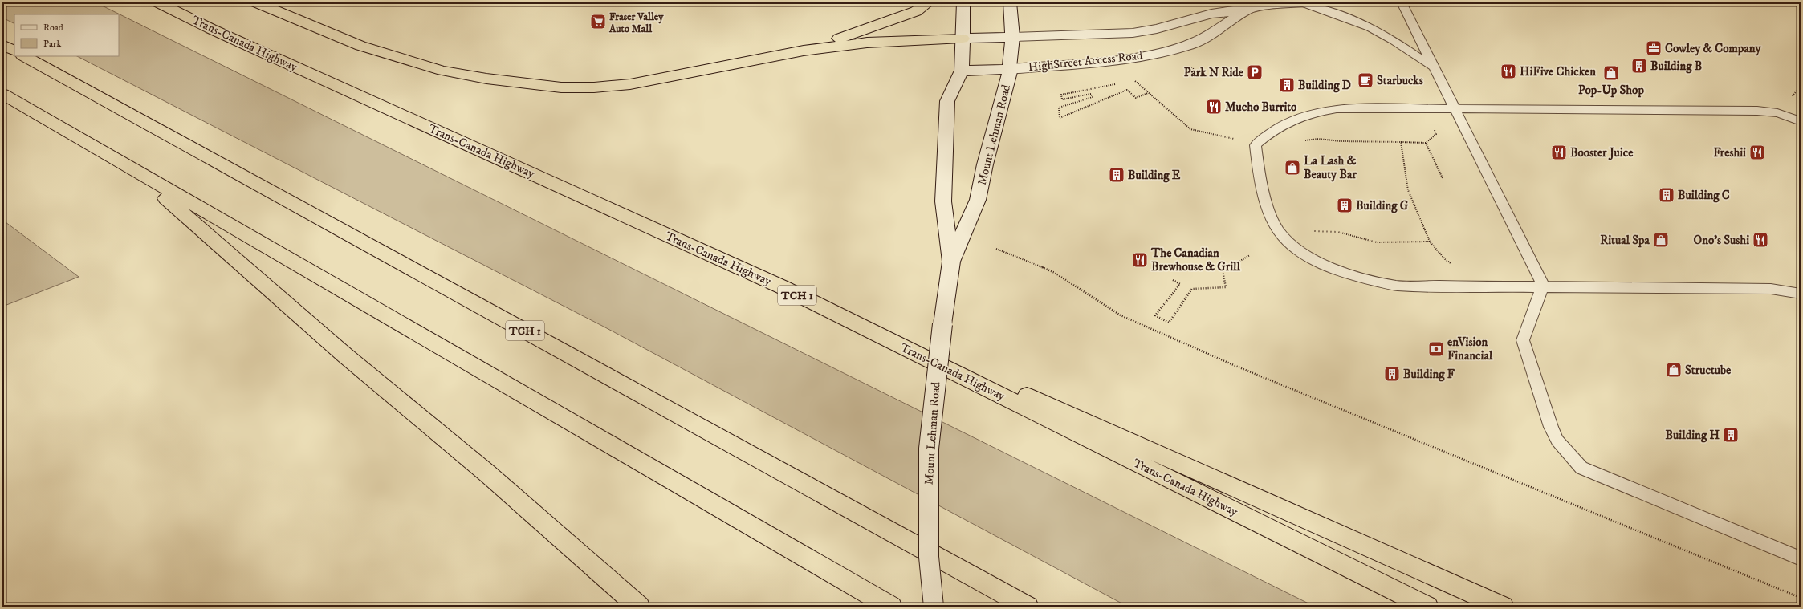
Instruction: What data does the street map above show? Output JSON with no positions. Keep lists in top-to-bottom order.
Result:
{
  "streets": {
    "highway": ["Trans-Canada Highway", "TCH 1"],
    "main road": ["HighStreet Access Road", "Mount Lehman Road"]
  },
  "crossings": [
    ["HighStreet Access Road", "Mount Lehman Road"]
  ],
  "places": {
    "supermarket": ["Fraser Valley Auto Mall"],
    "office": ["Cowley & Company"],
    "building": [
      "Building B",
      "Building D",
      "Building E",
      "Building C",
      "Building G",
      "Building F",
      "Building H"
    ],
    "restaurant": [
      "HiFive Chicken",
      "Mucho Burrito",
      "Booster Juice",
      "Freshii",
      "Ono's Sushi",
      "The Canadian Brewhouse & Grill"
    ],
    "parking": ["Park N Ride"],
    "shop": [
      "Pop-Up Shop",
      "La Lash & Beauty Bar",
      "Ritual Spa",
      "Structube"
    ],
    "cafe": ["Starbucks"],
    "bank": ["enVision Financial"]
  },
  "legend": ["Road", "Park"]
}
